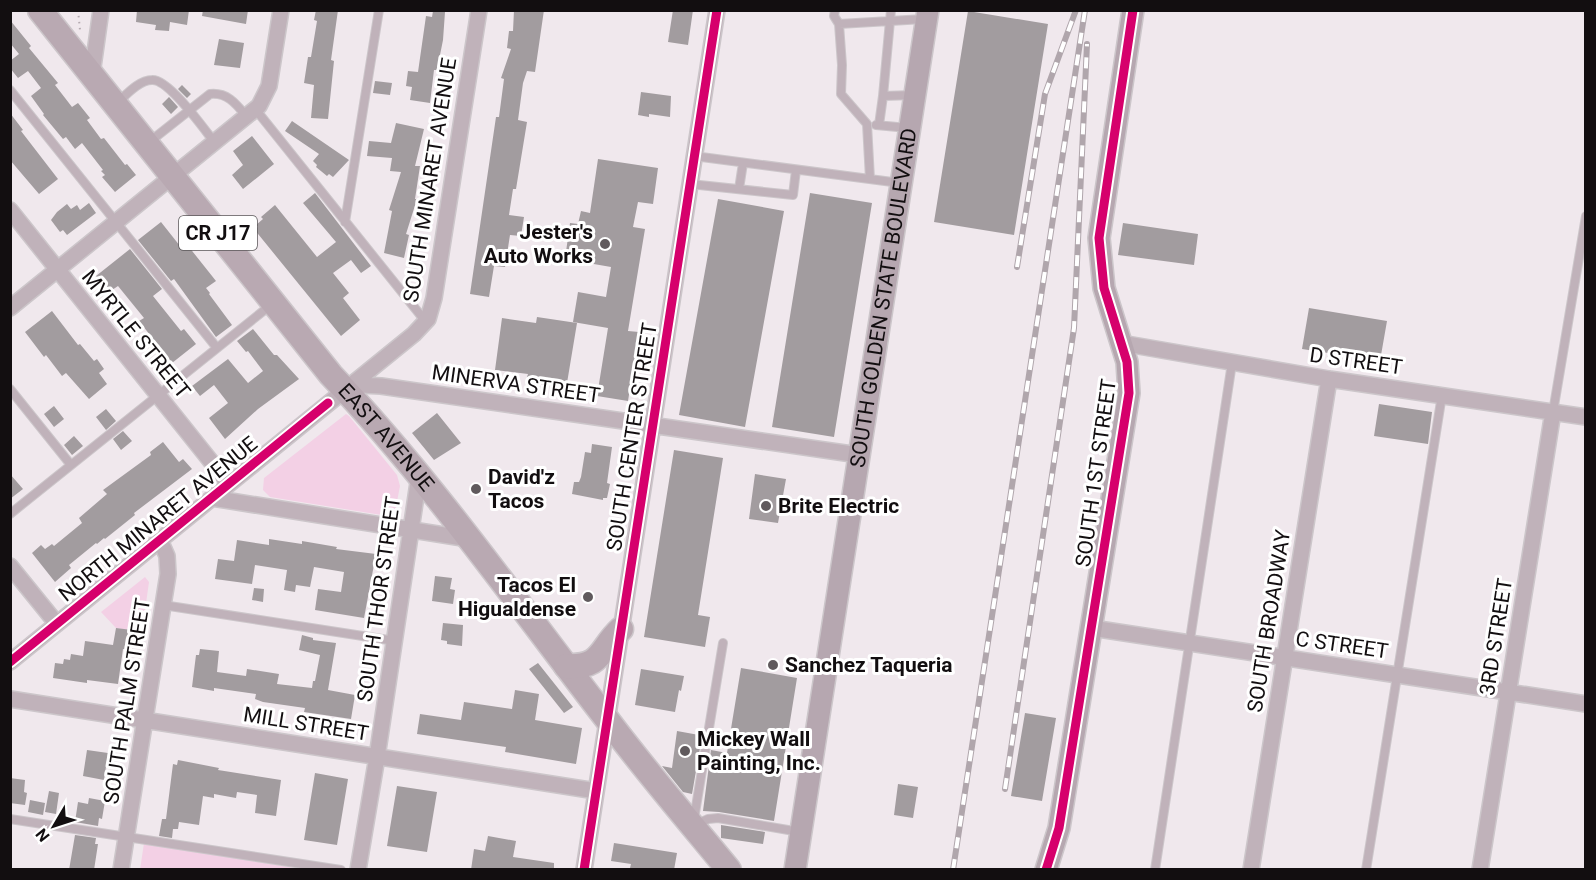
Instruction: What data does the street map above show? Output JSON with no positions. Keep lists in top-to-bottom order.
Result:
{
  "streets": {
    "main road": ["CR J17", "EAST AVENUE"],
    "street": [
      "SOUTH MINARET AVENUE",
      "SOUTH GOLDEN STATE BOULEVARD",
      "MYRTLE STREET",
      "D STREET",
      "MINERVA STREET",
      "SOUTH CENTER STREET",
      "SOUTH 1ST STREET",
      "NORTH MINARET AVENUE",
      "SOUTH THOR STREET",
      "SOUTH BROADWAY",
      "3RD STREET",
      "C STREET",
      "SOUTH PALM STREET",
      "MILL STREET"
    ]
  },
  "crossings": [
    ["SOUTH MINARET AVENUE", "MINERVA STREET"],
    ["SOUTH MINARET AVENUE", "EAST AVENUE"],
    ["SOUTH MINARET AVENUE", "NORTH MINARET AVENUE"],
    ["SOUTH GOLDEN STATE BOULEVARD", "MINERVA STREET"],
    ["MYRTLE STREET", "NORTH MINARET AVENUE"],
    ["D STREET", "SOUTH 1ST STREET"],
    ["D STREET", "SOUTH BROADWAY"],
    ["D STREET", "3RD STREET"],
    ["MINERVA STREET", "SOUTH CENTER STREET"],
    ["MINERVA STREET", "EAST AVENUE"],
    ["MINERVA STREET", "NORTH MINARET AVENUE"],
    ["SOUTH CENTER STREET", "EAST AVENUE"],
    ["SOUTH CENTER STREET", "MILL STREET"],
    ["EAST AVENUE", "NORTH MINARET AVENUE"],
    ["EAST AVENUE", "SOUTH THOR STREET"],
    ["SOUTH 1ST STREET", "C STREET"],
    ["NORTH MINARET AVENUE", "SOUTH PALM STREET"],
    ["SOUTH THOR STREET", "MILL STREET"],
    ["SOUTH BROADWAY", "C STREET"],
    ["3RD STREET", "C STREET"],
    ["SOUTH PALM STREET", "MILL STREET"]
  ],
  "places": [
    "Jester's Auto Works",
    "David'z Tacos",
    "Brite Electric",
    "Tacos El Higualdense",
    "Sanchez Taqueria",
    "Mickey Wall Painting, Inc."
  ],
  "north": "bottom left"
}
